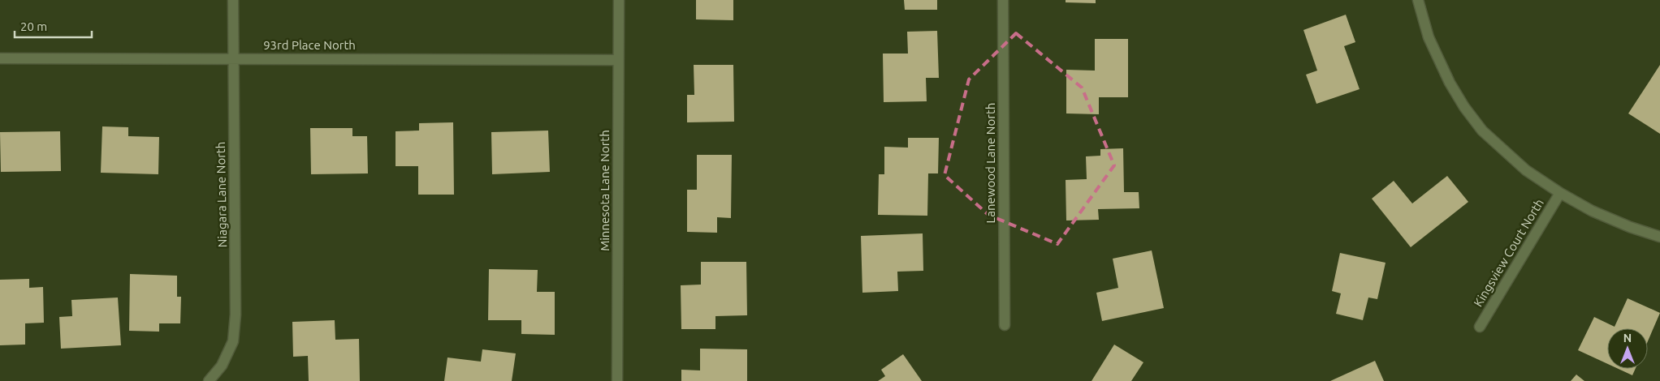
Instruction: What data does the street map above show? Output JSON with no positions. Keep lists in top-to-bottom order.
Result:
{
  "streets": {
    "street": [
      "93rd Place North",
      "Lanewood Lane North",
      "Minnesota Lane North",
      "Niagara Lane North",
      "Kingsview Court North"
    ]
  },
  "crossings": [
    ["93rd Place North", "Minnesota Lane North"],
    ["93rd Place North", "Niagara Lane North"]
  ],
  "scale_bar": "20 m",
  "north": "top"
}
